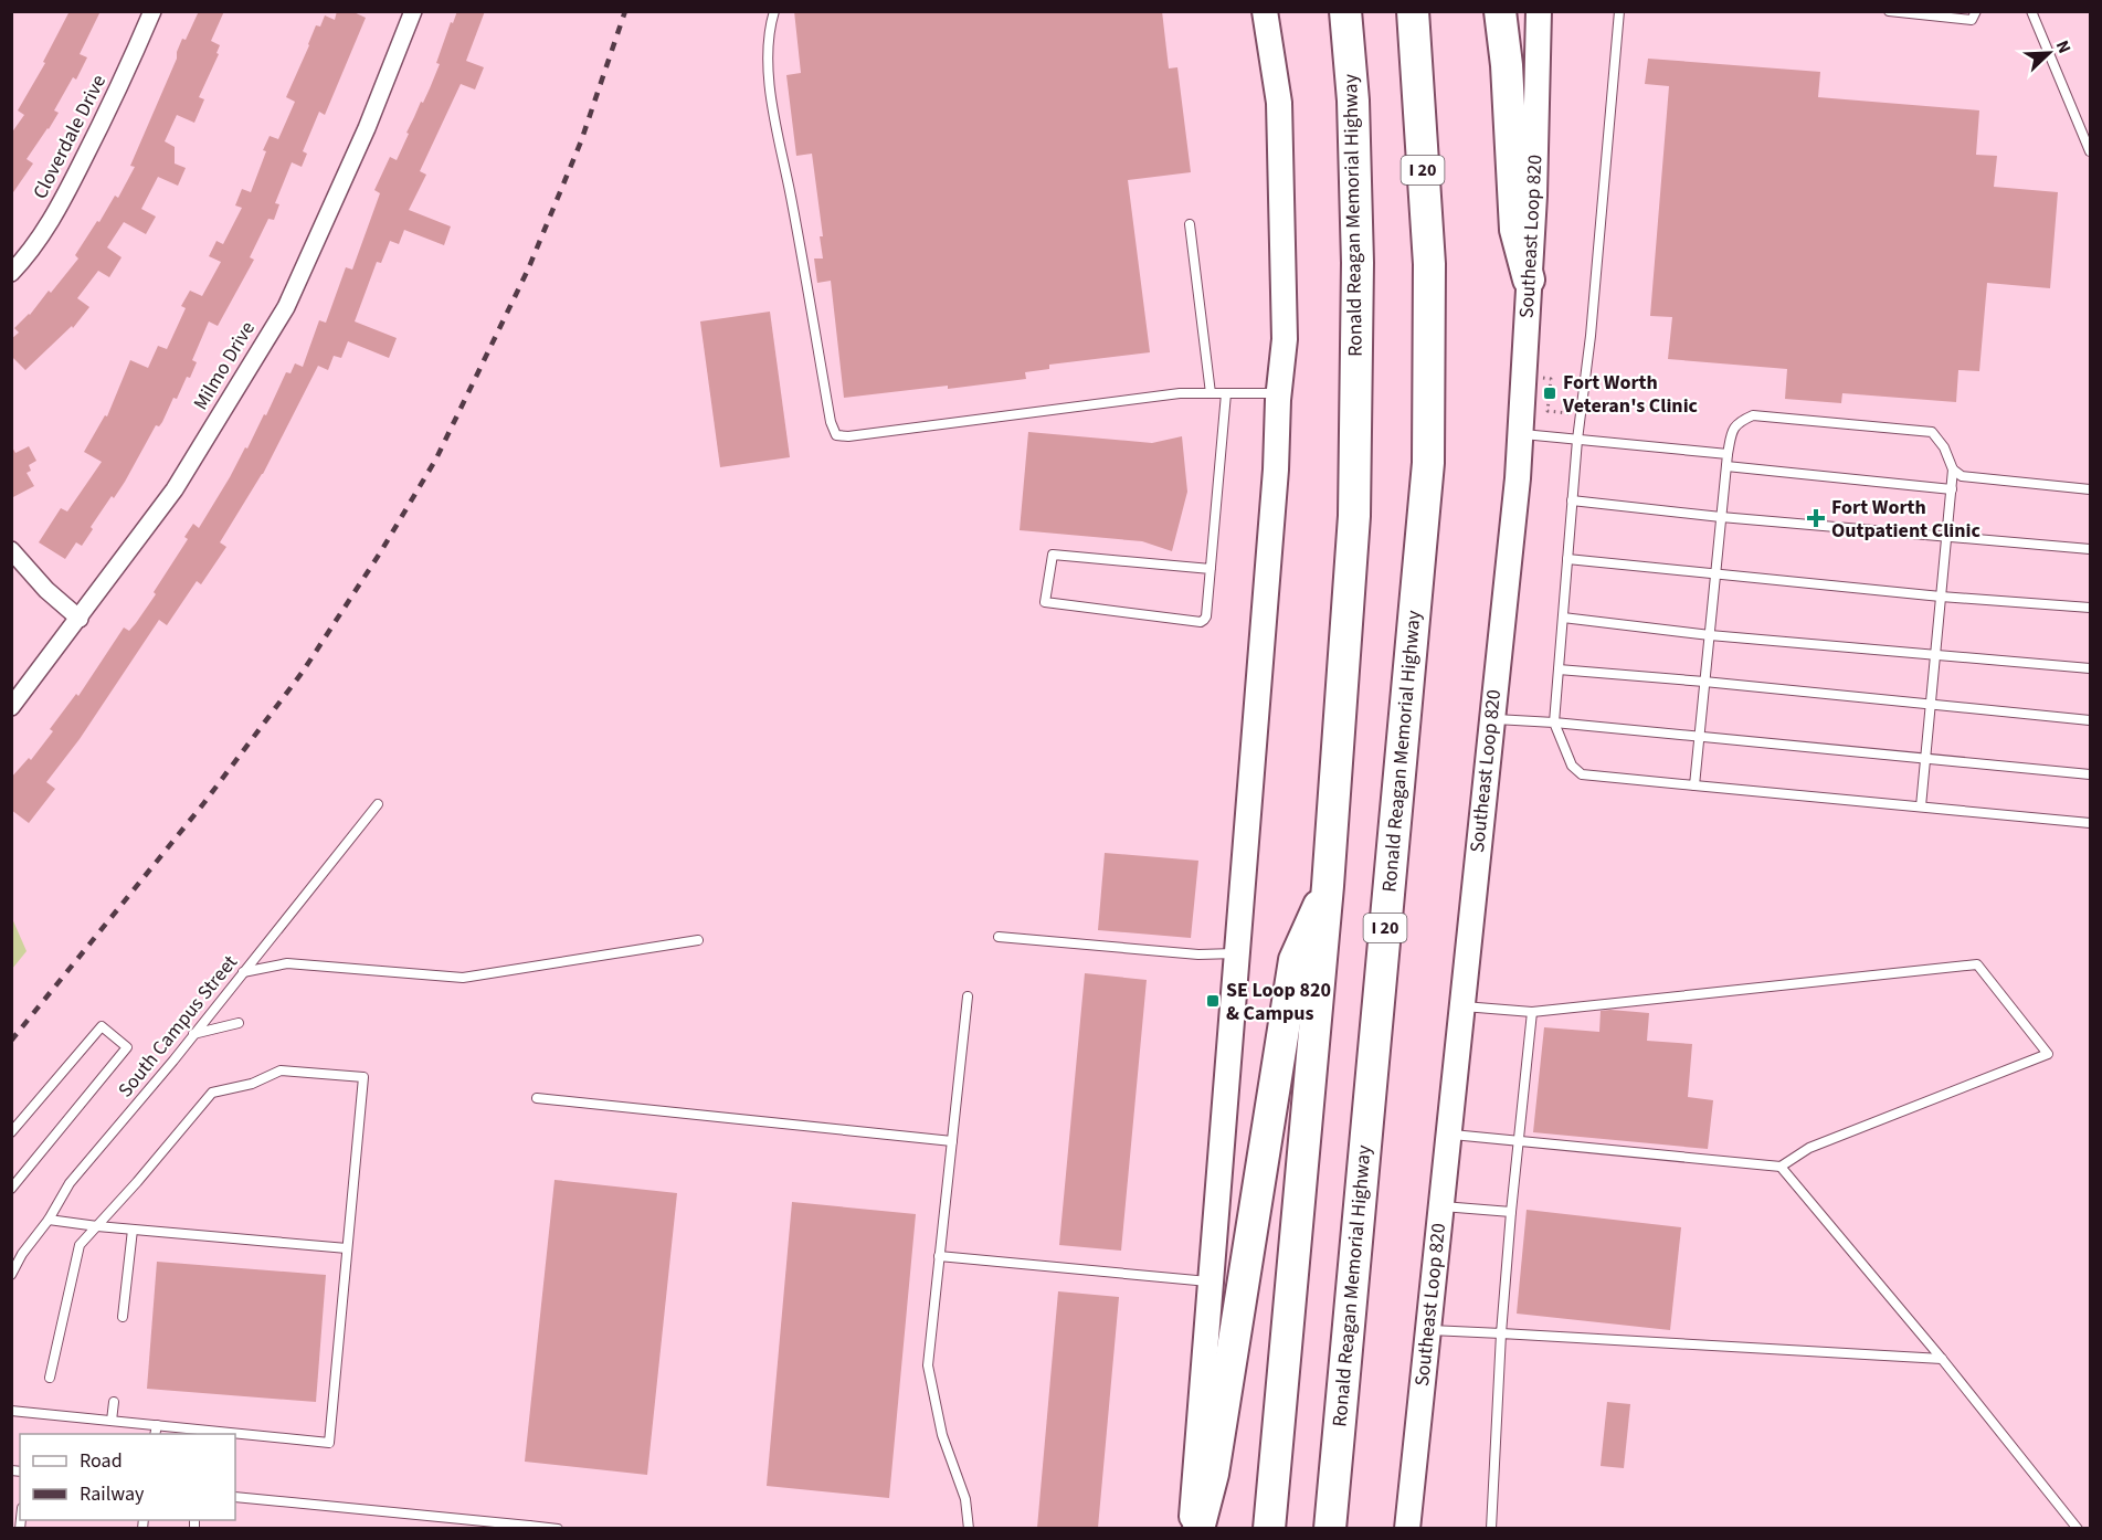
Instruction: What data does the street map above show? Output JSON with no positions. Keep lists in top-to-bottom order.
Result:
{
  "streets": {
    "highway": ["I 20", "Ronald Reagan Memorial Highway"],
    "main road": ["Southeast Loop 820"],
    "street": ["Cloverdale Drive", "Milmo Drive"],
    "lane": ["South Campus Street"]
  },
  "places": {
    "transit": ["Fort Worth Veteran's Clinic", "SE Loop 820 & Campus"],
    "health": ["Fort Worth Outpatient Clinic"]
  },
  "legend": ["Road", "Railway"],
  "north": "top right"
}
